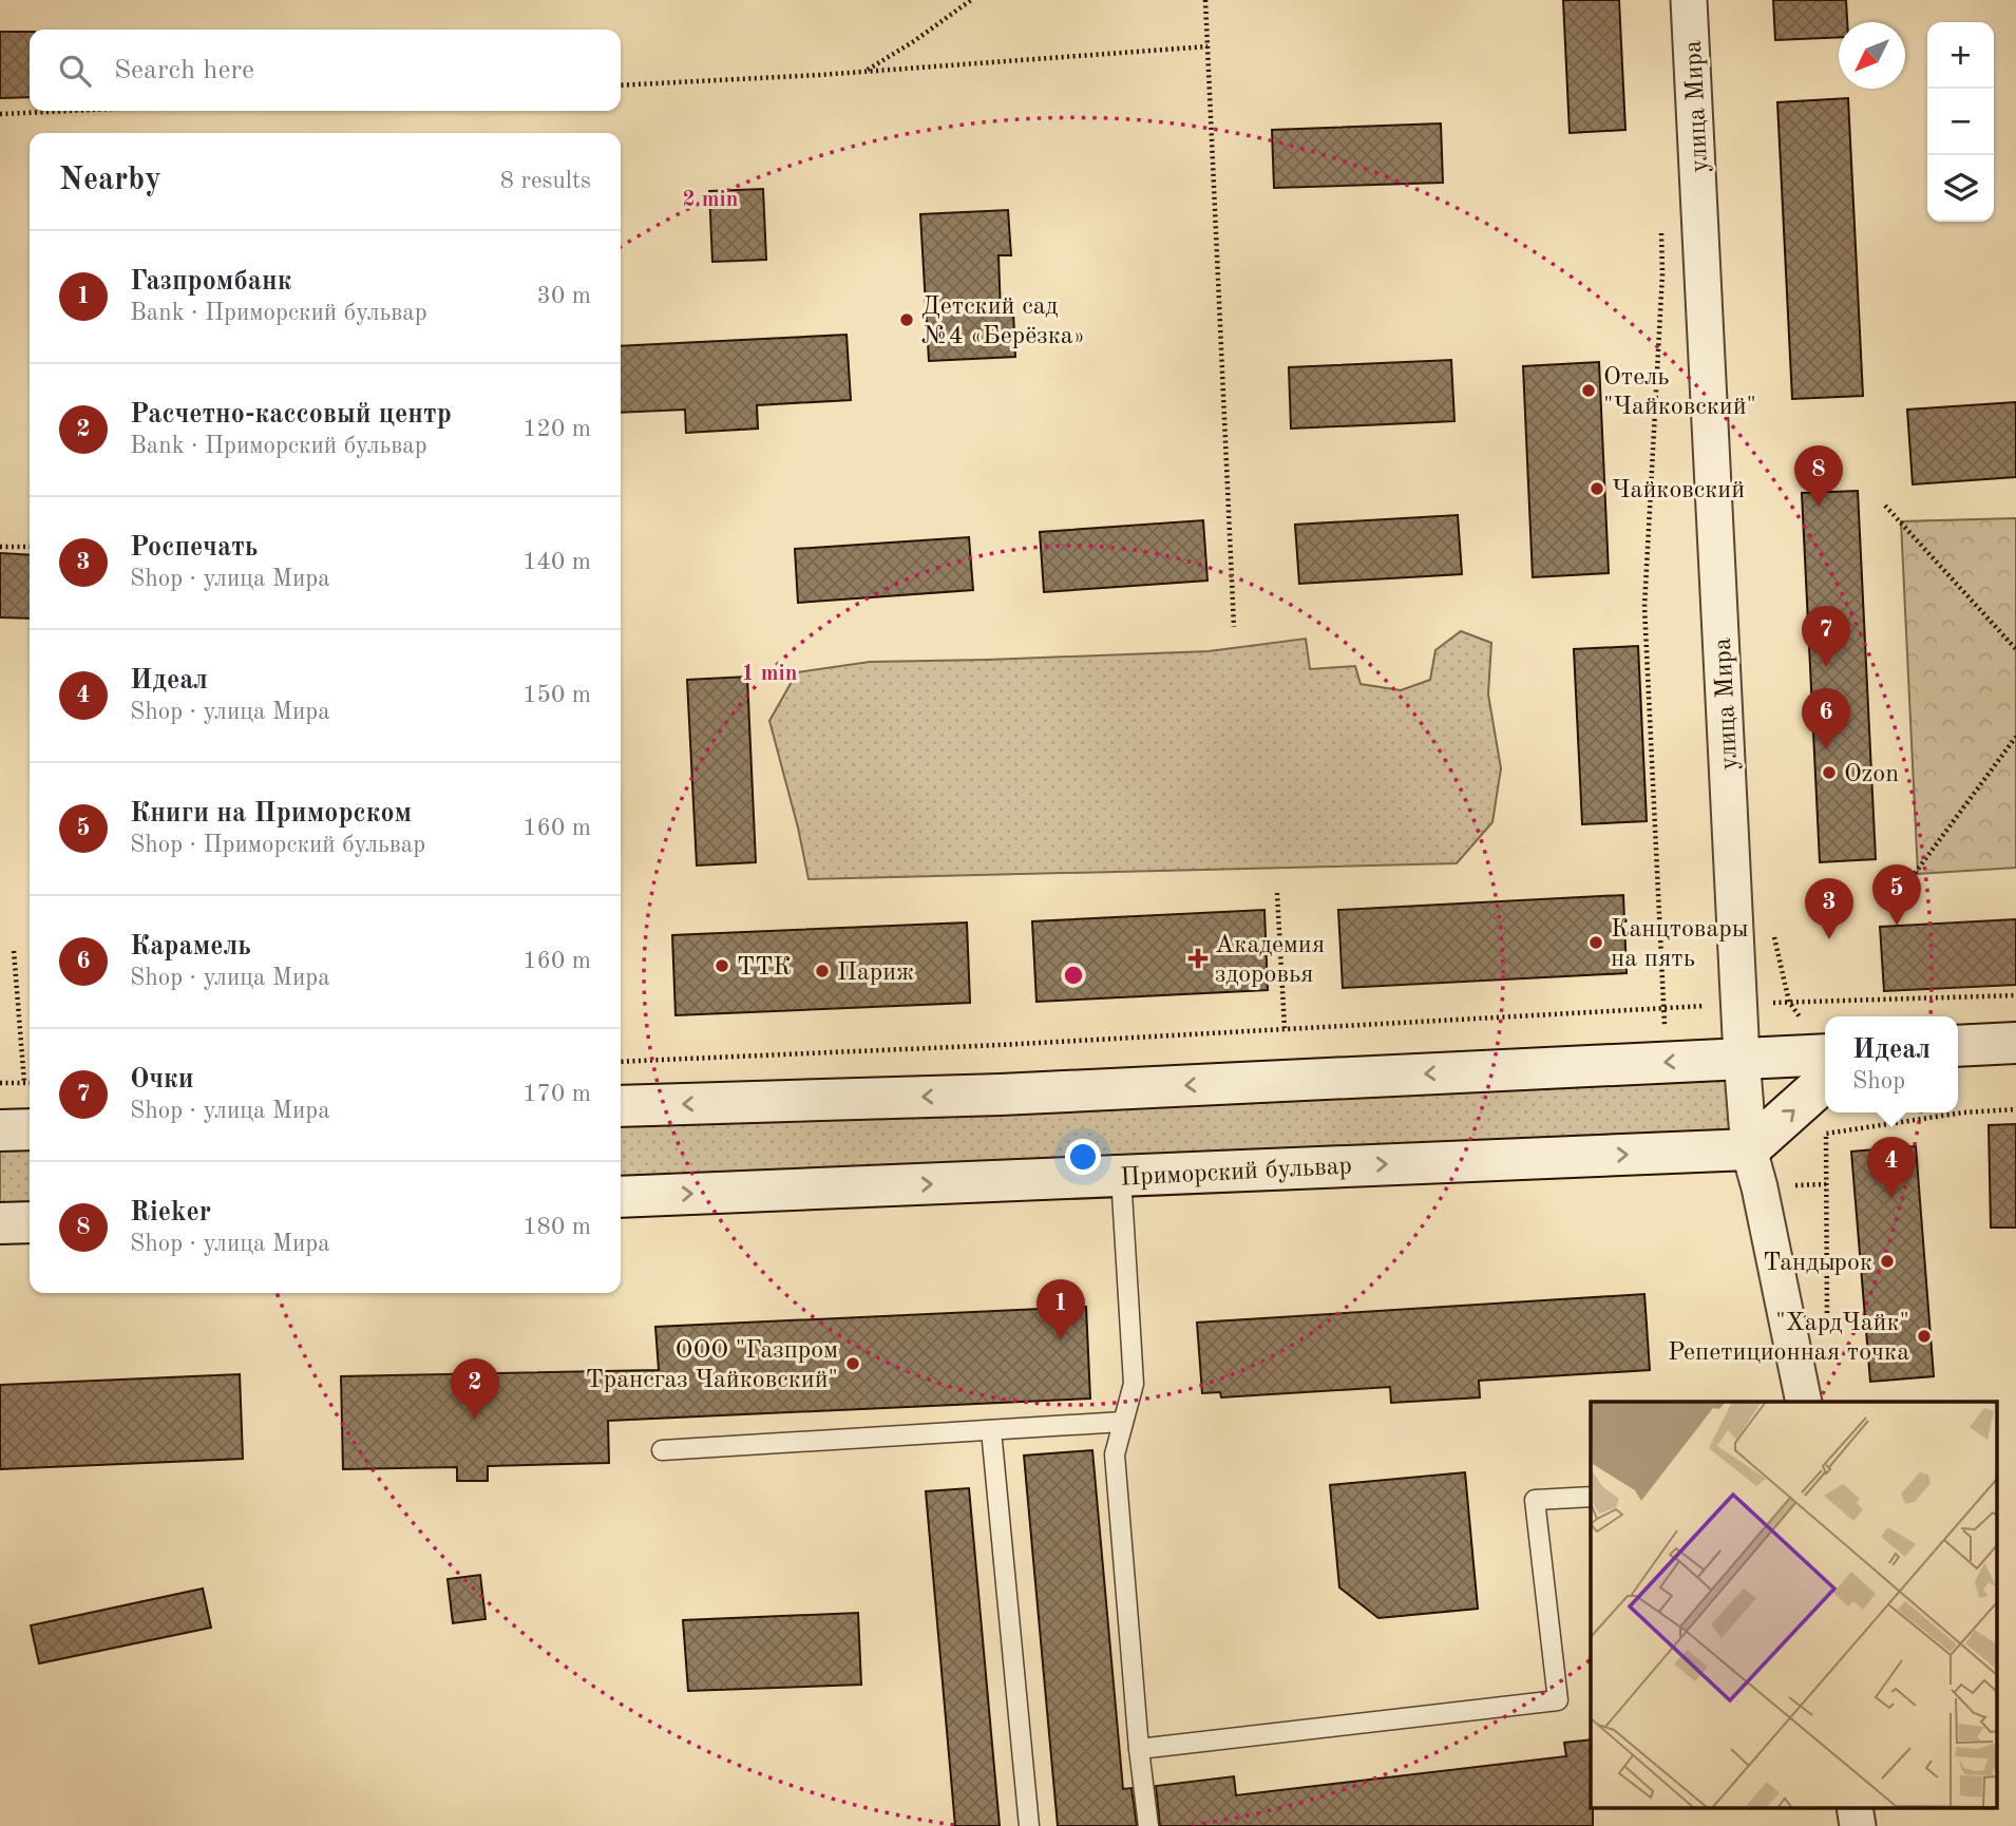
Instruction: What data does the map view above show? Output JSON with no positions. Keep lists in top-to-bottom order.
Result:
{
  "streets": {
    "street": ["улица Мира", "Приморский бульвар"]
  },
  "crossings": [
    ["улица Мира", "Приморский бульвар"]
  ],
  "places": {
    "other": [
      "Детский сад №4 «Берёзка»",
      "Отель \"Чайковский\"",
      "Чайковский",
      "Ozon",
      "Канцтовары на пять",
      "ТТК",
      "Париж",
      "Тандырок",
      "\"ХардЧайк\" Репетиционная точка",
      "ООО \"Газпром Трансгаз Чайковский\""
    ],
    "health": ["Академия здоровья"]
  },
  "north": "bottom left",
  "page": {
    "map_buttons": ["+", "−"],
    "search": "Search here",
    "heading": ["Nearby", "8 results"],
    "list": [
      {
        "mark": "1",
        "name": "Газпромбанк",
        "note": "Bank · Приморский бульвар",
        "value": "30 m"
      },
      {
        "mark": "2",
        "name": "Расчетно-кассовый центр",
        "note": "Bank · Приморский бульвар",
        "value": "120 m"
      },
      {
        "mark": "3",
        "name": "Роспечать",
        "note": "Shop · улица Мира",
        "value": "140 m"
      },
      {
        "mark": "4",
        "name": "Идеал",
        "note": "Shop · улица Мира",
        "value": "150 m"
      },
      {
        "mark": "5",
        "name": "Книги на Приморском",
        "note": "Shop · Приморский бульвар",
        "value": "160 m"
      },
      {
        "mark": "6",
        "name": "Карамель",
        "note": "Shop · улица Мира",
        "value": "160 m"
      },
      {
        "mark": "7",
        "name": "Очки",
        "note": "Shop · улица Мира",
        "value": "170 m"
      },
      {
        "mark": "8",
        "name": "Rieker",
        "note": "Shop · улица Мира",
        "value": "180 m"
      }
    ],
    "pins": [
      "8",
      "7",
      "6",
      "5",
      "3",
      "4",
      "1",
      "2"
    ],
    "popup": ["Идеал", "Shop"]
  },
  "rings": ["2 min", "1 min"]
}
